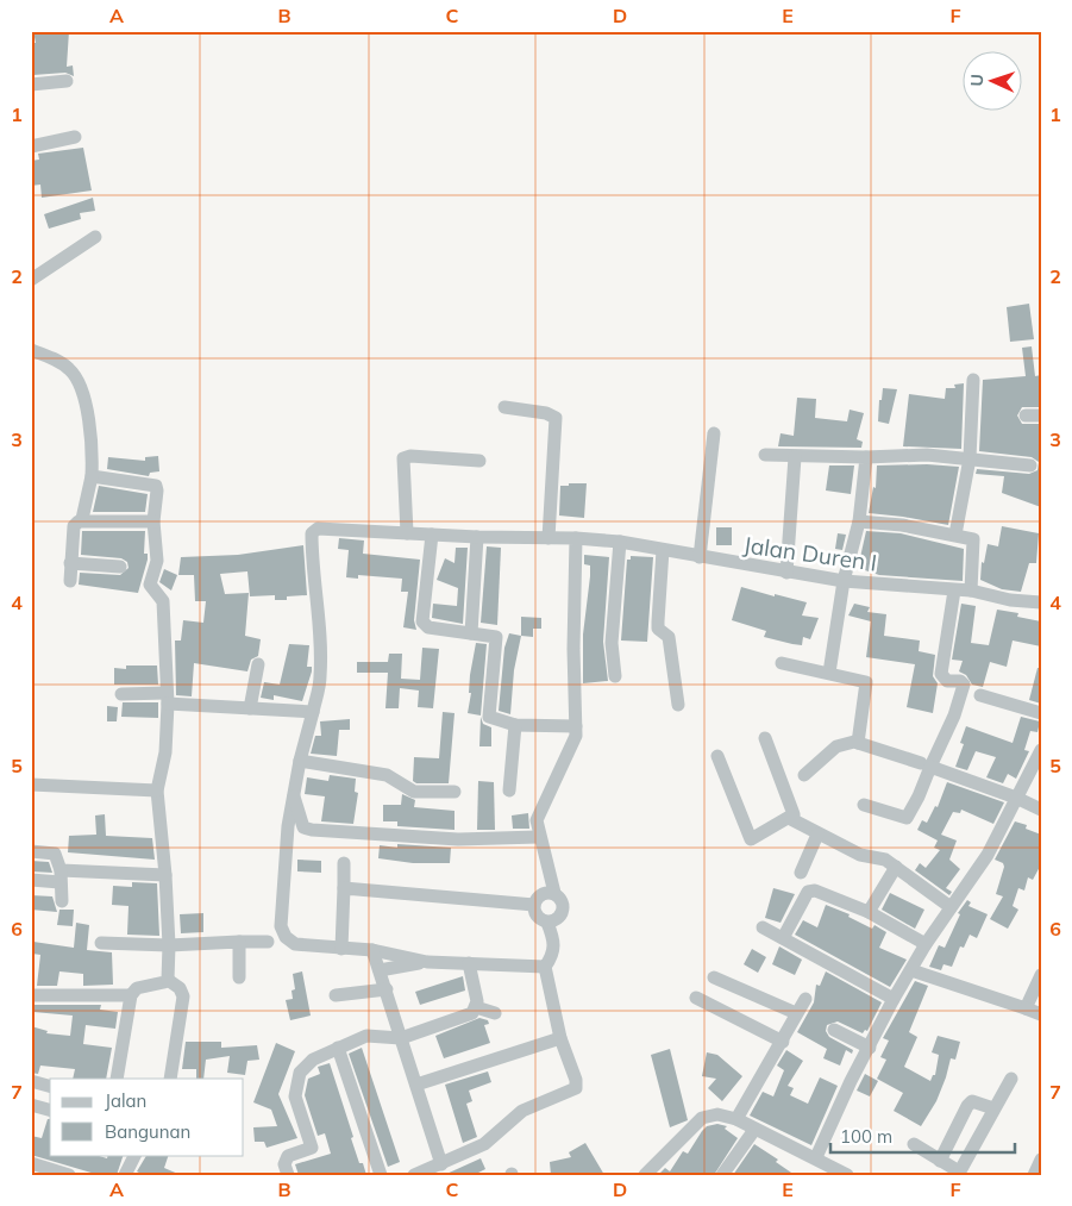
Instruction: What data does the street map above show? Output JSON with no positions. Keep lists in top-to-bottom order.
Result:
{
  "streets": {
    "street": ["Jalan Duren I"]
  },
  "legend": ["Jalan", "Bangunan"],
  "scale_bar": "100 m",
  "north": "left",
  "grid": {
    "columns": [
      "A",
      "B",
      "C",
      "D",
      "E",
      "F"
    ],
    "rows": [
      "1",
      "2",
      "3",
      "4",
      "5",
      "6",
      "7"
    ]
  }
}
